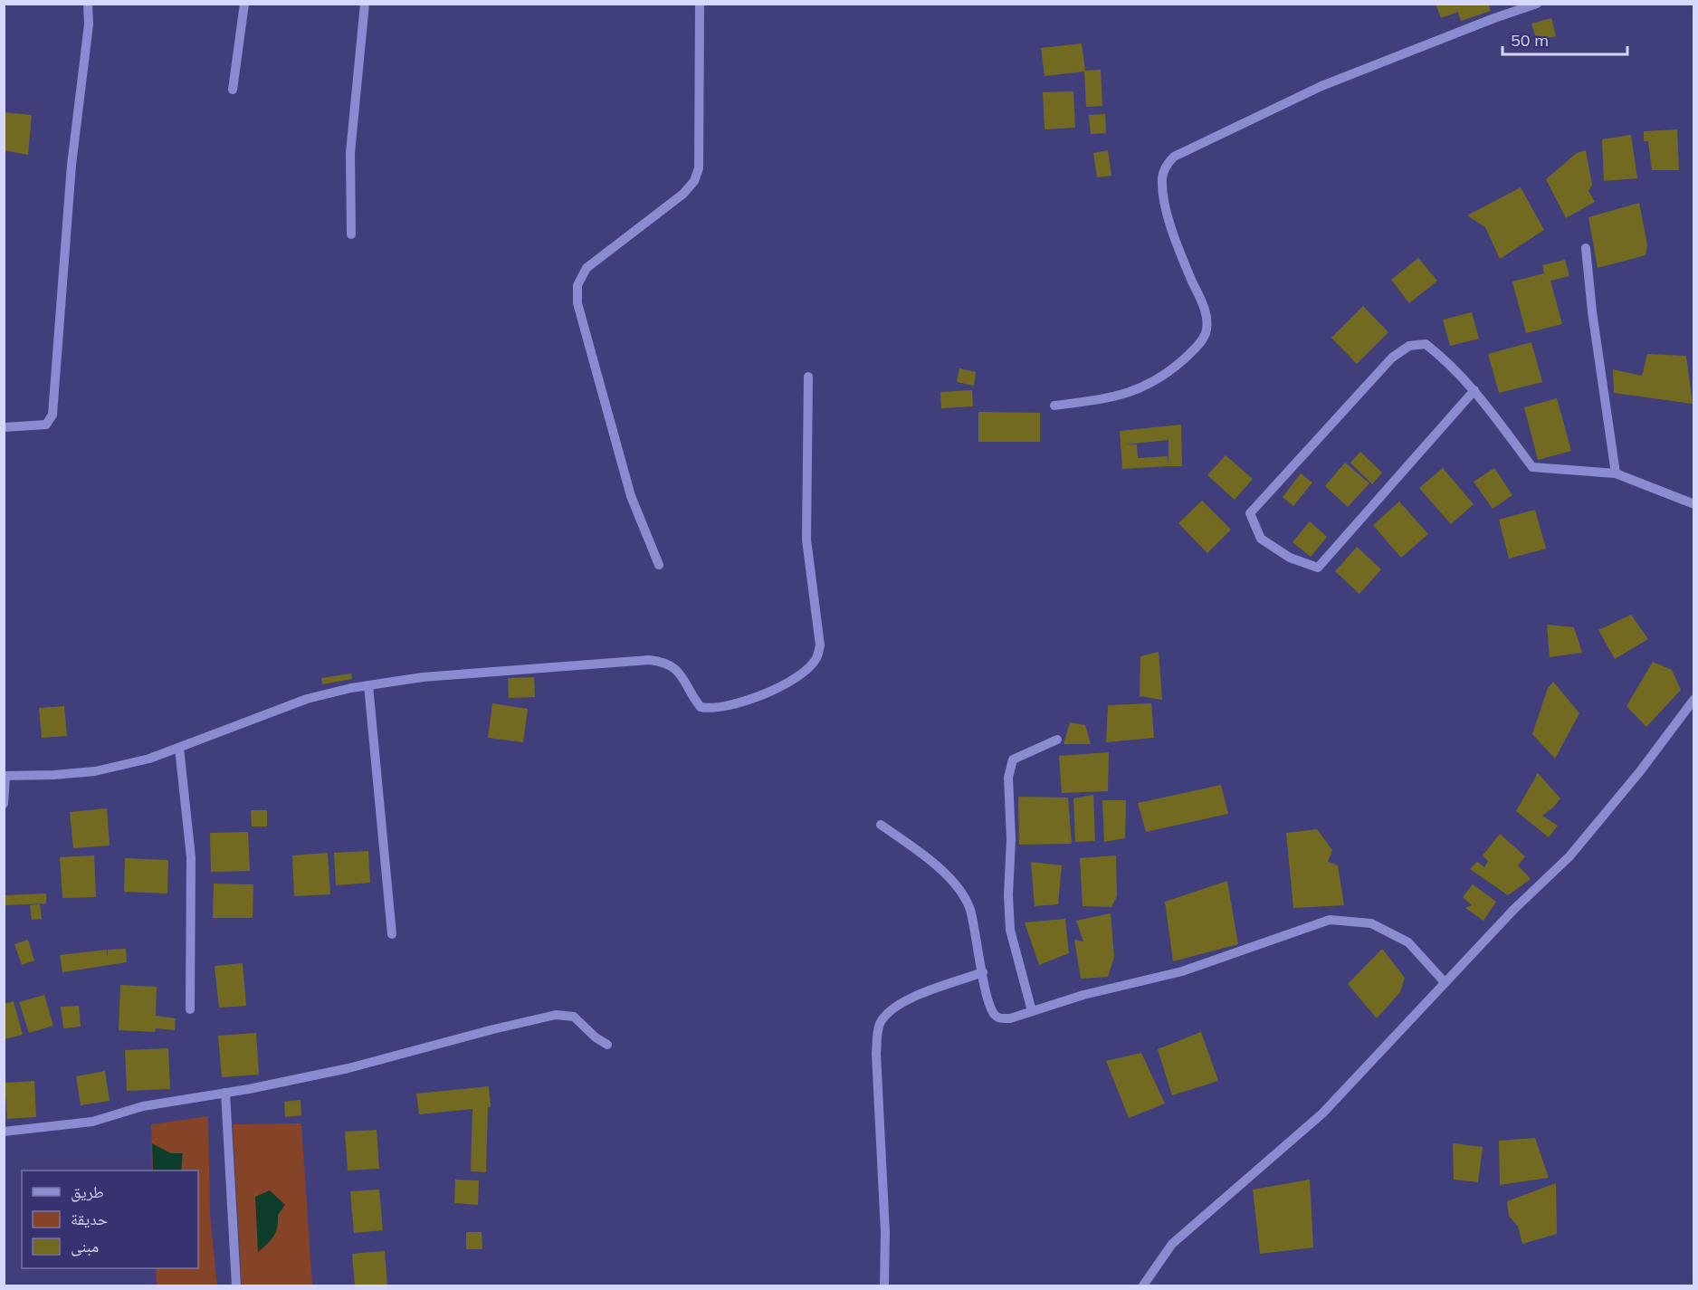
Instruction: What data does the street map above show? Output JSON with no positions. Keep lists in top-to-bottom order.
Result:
{
  "legend": ["طريق", "حديقة", "مبنى"],
  "scale_bar": "50 m"
}
